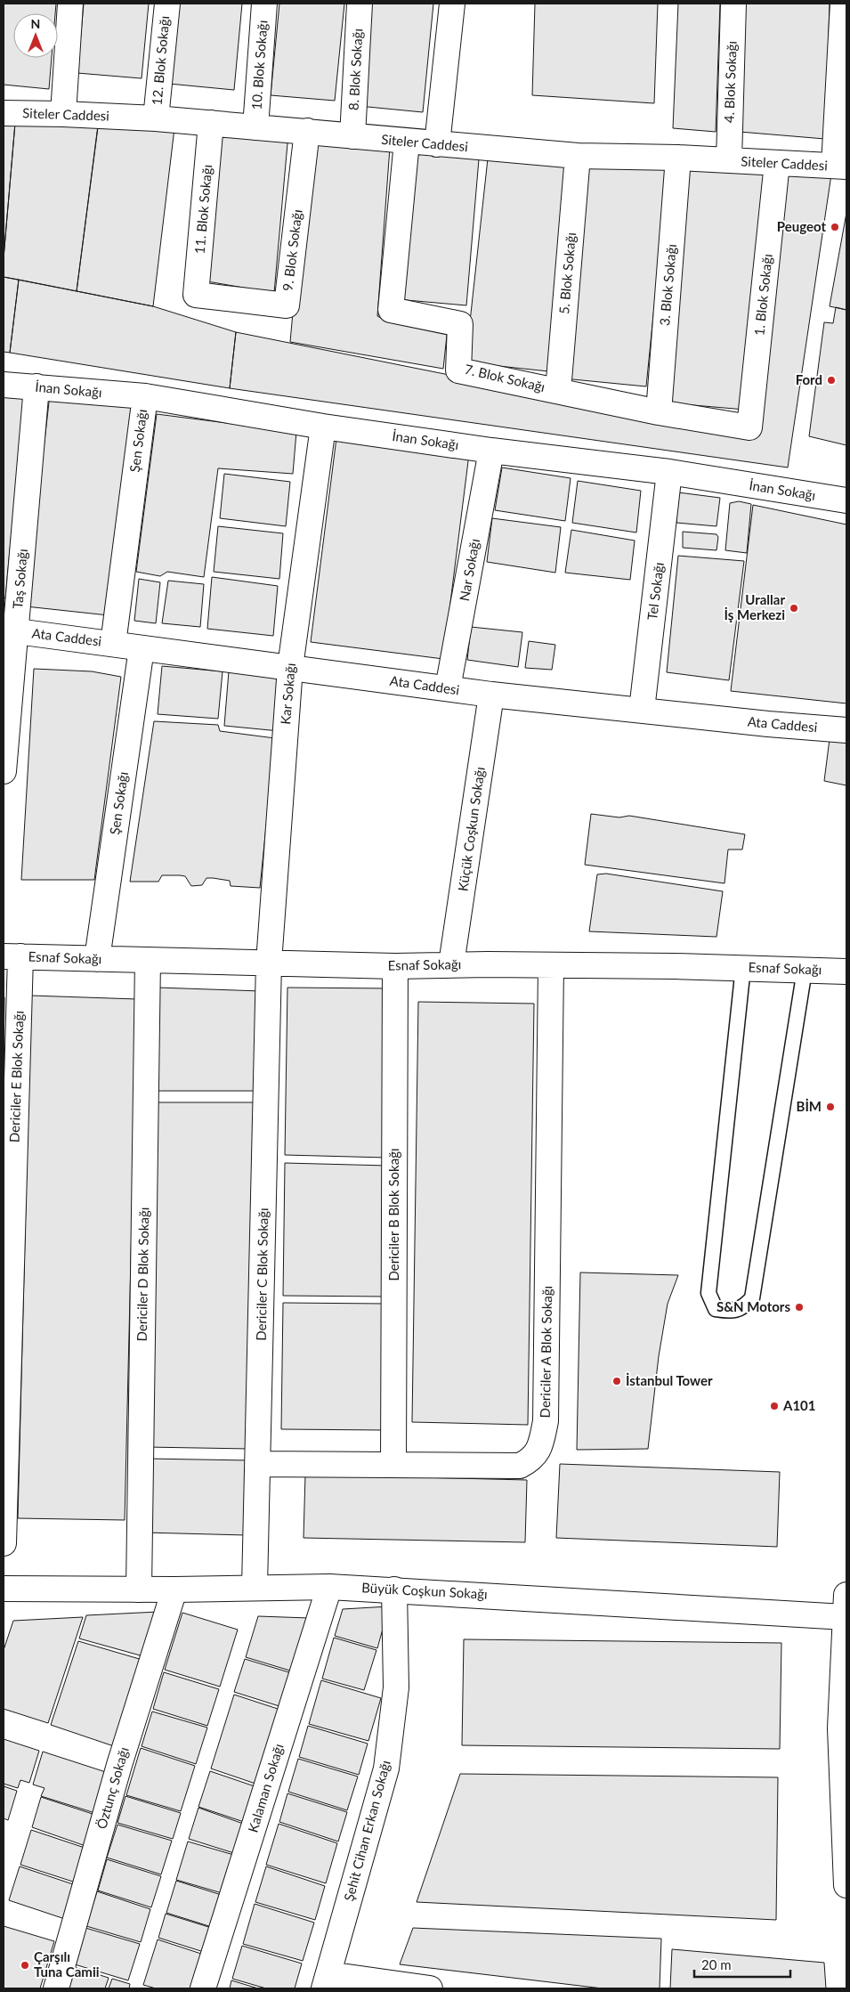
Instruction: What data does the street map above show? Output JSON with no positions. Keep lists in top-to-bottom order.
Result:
{
  "streets": {
    "street": [
      "12. Blok Sokağı",
      "10. Blok Sokağı",
      "8. Blok Sokağı",
      "4. Blok Sokağı",
      "Siteler Caddesi",
      "11. Blok Sokağı",
      "9. Blok Sokağı",
      "5. Blok Sokağı",
      "3. Blok Sokağı",
      "1. Blok Sokağı",
      "7. Blok Sokağı",
      "İnan Sokağı",
      "Şen Sokağı",
      "Nar Sokağı",
      "Taş Sokağı",
      "Tel Sokağı",
      "Ata Caddesi",
      "Kar Sokağı",
      "Küçük Coşkun Sokağı",
      "Esnaf Sokağı",
      "Dericiler E Blok Sokağı",
      "Dericiler B Blok Sokağı",
      "Dericiler D Blok Sokağı",
      "Dericiler C Blok Sokağı",
      "Dericiler A Blok Sokağı",
      "Büyük Coşkun Sokağı",
      "Öztunç Sokağı",
      "Kalaman Sokağı",
      "Şehit Cihan Erkan Sokağı"
    ]
  },
  "crossings": [
    ["12. Blok Sokağı", "Siteler Caddesi"],
    ["10. Blok Sokağı", "Siteler Caddesi"],
    ["8. Blok Sokağı", "Siteler Caddesi"],
    ["4. Blok Sokağı", "Siteler Caddesi"],
    ["Siteler Caddesi", "11. Blok Sokağı"],
    ["Siteler Caddesi", "9. Blok Sokağı"],
    ["Siteler Caddesi", "5. Blok Sokağı"],
    ["Siteler Caddesi", "3. Blok Sokağı"],
    ["Siteler Caddesi", "1. Blok Sokağı"],
    ["Siteler Caddesi", "7. Blok Sokağı"],
    ["11. Blok Sokağı", "9. Blok Sokağı"],
    ["5. Blok Sokağı", "7. Blok Sokağı"],
    ["3. Blok Sokağı", "7. Blok Sokağı"],
    ["1. Blok Sokağı", "7. Blok Sokağı"],
    ["İnan Sokağı", "Şen Sokağı"],
    ["İnan Sokağı", "Nar Sokağı"],
    ["İnan Sokağı", "Taş Sokağı"],
    ["İnan Sokağı", "Tel Sokağı"],
    ["İnan Sokağı", "Kar Sokağı"],
    ["Şen Sokağı", "Ata Caddesi"],
    ["Şen Sokağı", "Esnaf Sokağı"],
    ["Nar Sokağı", "Ata Caddesi"],
    ["Taş Sokağı", "Ata Caddesi"],
    ["Tel Sokağı", "Ata Caddesi"],
    ["Ata Caddesi", "Kar Sokağı"],
    ["Ata Caddesi", "Küçük Coşkun Sokağı"],
    ["Kar Sokağı", "Esnaf Sokağı"],
    ["Kar Sokağı", "Dericiler C Blok Sokağı"],
    ["Küçük Coşkun Sokağı", "Esnaf Sokağı"],
    ["Esnaf Sokağı", "Dericiler E Blok Sokağı"],
    ["Esnaf Sokağı", "Dericiler B Blok Sokağı"],
    ["Esnaf Sokağı", "Dericiler D Blok Sokağı"],
    ["Esnaf Sokağı", "Dericiler C Blok Sokağı"],
    ["Esnaf Sokağı", "Dericiler A Blok Sokağı"],
    ["Dericiler B Blok Sokağı", "Dericiler A Blok Sokağı"],
    ["Dericiler D Blok Sokağı", "Büyük Coşkun Sokağı"],
    ["Dericiler C Blok Sokağı", "Dericiler A Blok Sokağı"],
    ["Dericiler C Blok Sokağı", "Büyük Coşkun Sokağı"],
    ["Büyük Coşkun Sokağı", "Öztunç Sokağı"],
    ["Büyük Coşkun Sokağı", "Kalaman Sokağı"],
    ["Büyük Coşkun Sokağı", "Şehit Cihan Erkan Sokağı"]
  ],
  "places": [
    "Peugeot",
    "Ford",
    "Urallar İş Merkezi",
    "BİM",
    "S&N Motors",
    "İstanbul Tower",
    "A101",
    "Çarşılı Tuna Camii"
  ],
  "scale_bar": "20 m",
  "north": "top"
}
